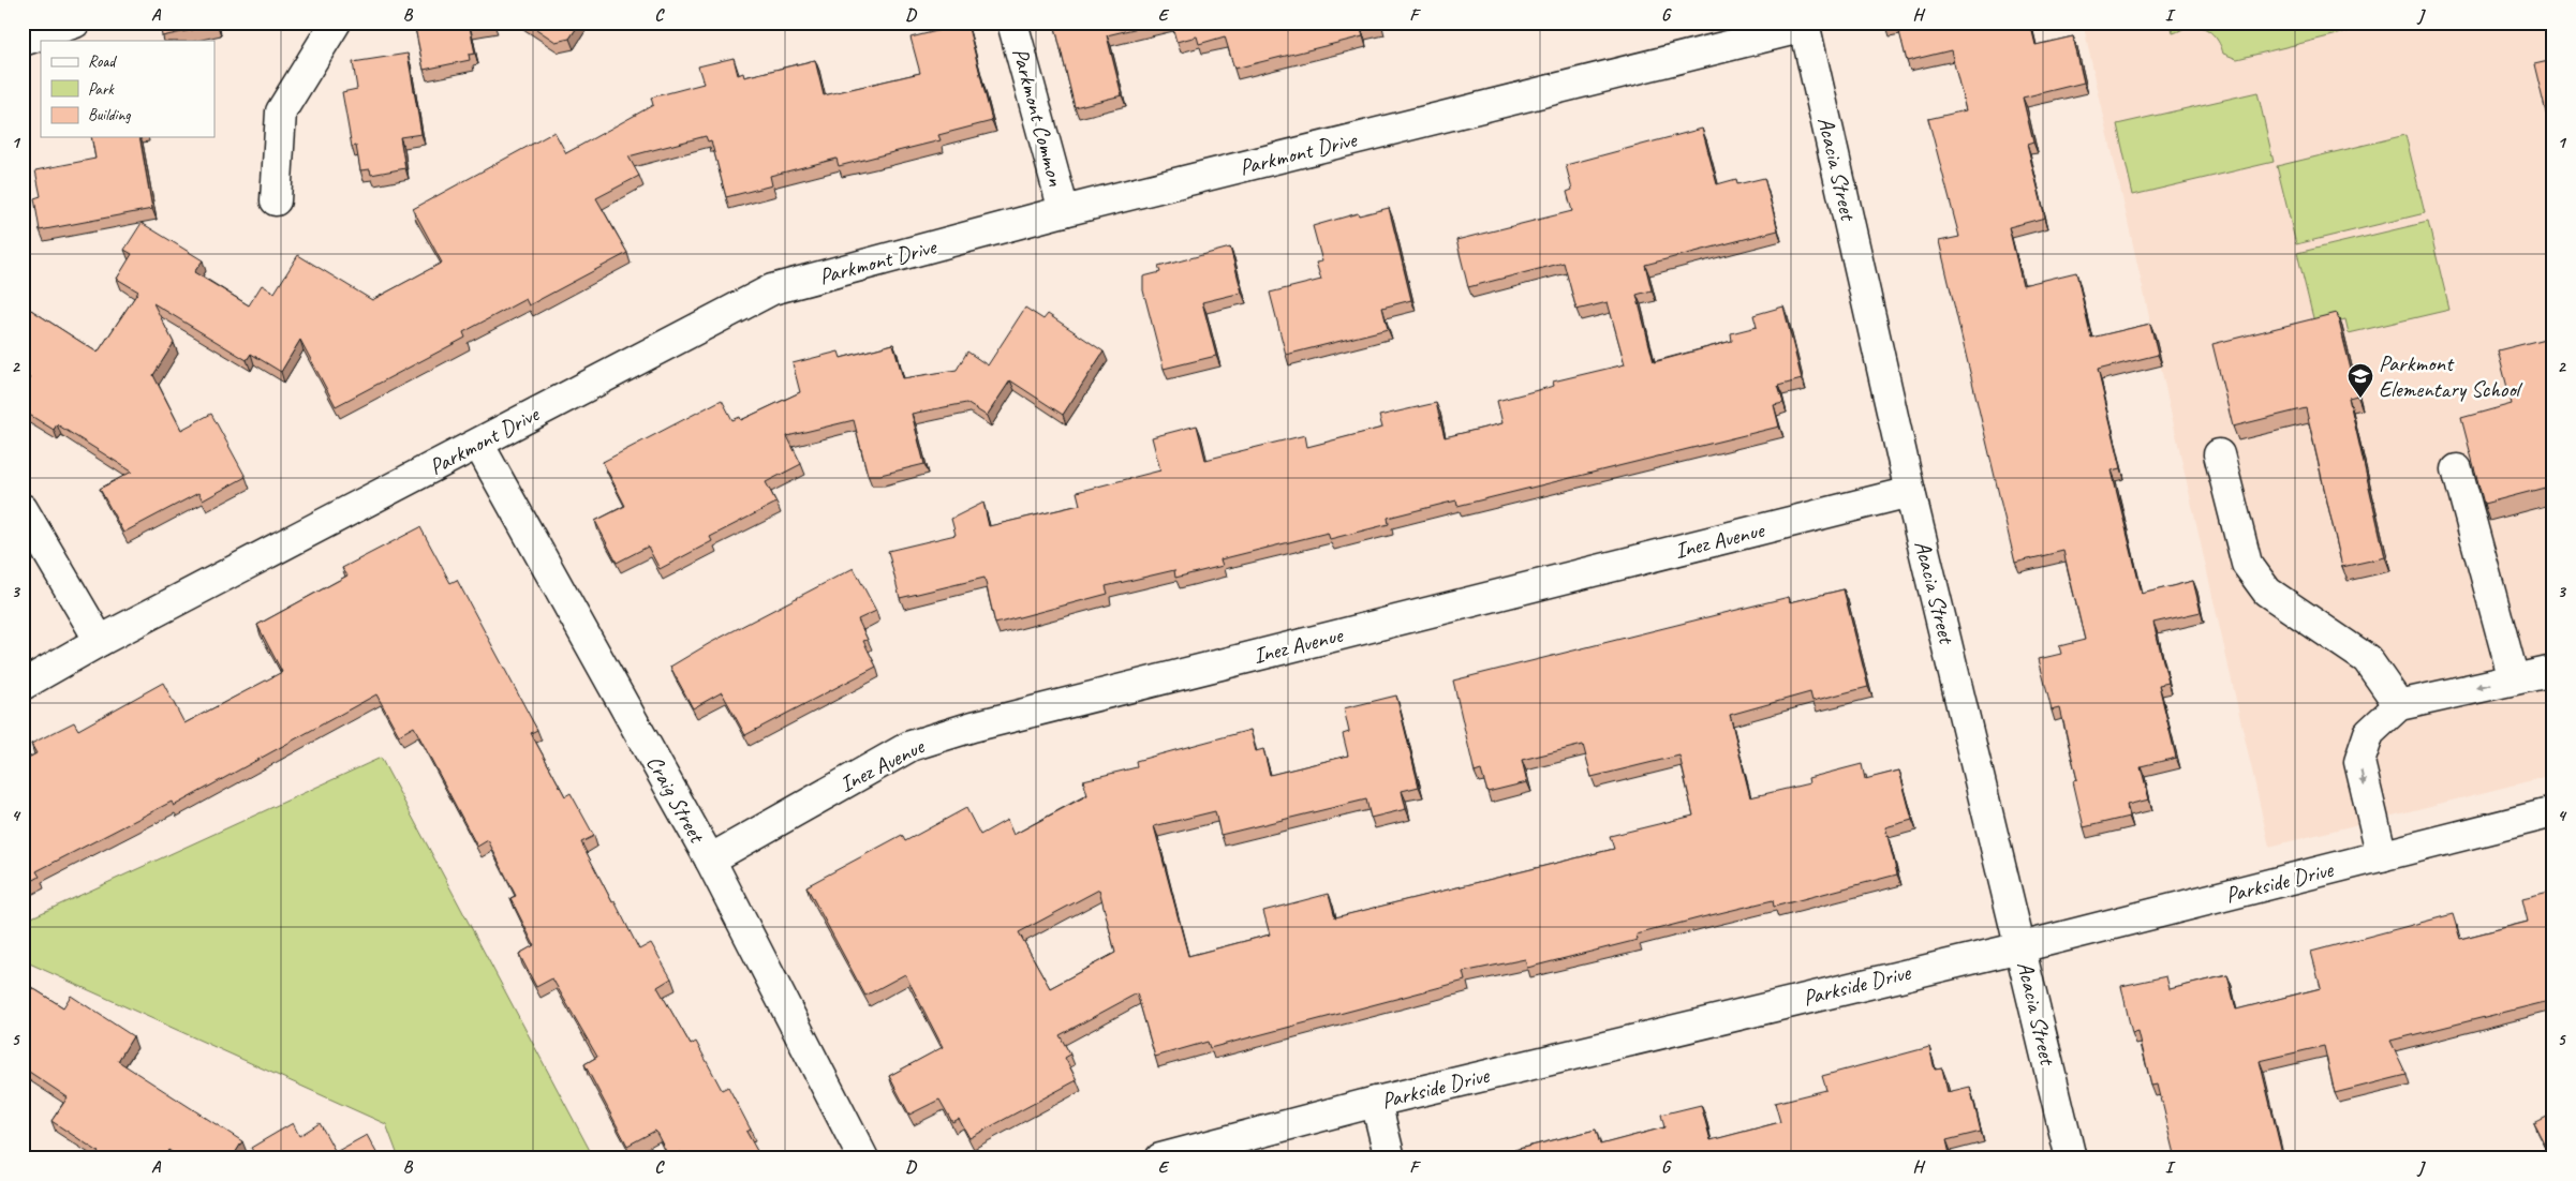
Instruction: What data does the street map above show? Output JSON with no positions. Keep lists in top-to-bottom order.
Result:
{
  "streets": {
    "street": [
      "Parkmont Common",
      "Parkmont Drive",
      "Acacia Street",
      "Inez Avenue",
      "Craig Street",
      "Parkside Drive"
    ]
  },
  "crossings": [
    ["Parkmont Common", "Parkmont Drive"],
    ["Parkmont Drive", "Acacia Street"],
    ["Parkmont Drive", "Craig Street"],
    ["Acacia Street", "Inez Avenue"],
    ["Acacia Street", "Parkside Drive"],
    ["Inez Avenue", "Craig Street"]
  ],
  "places": {
    "school or university": ["Parkmont Elementary School"]
  },
  "legend": ["Road", "Park", "Building"],
  "grid": {
    "columns": [
      "A",
      "B",
      "C",
      "D",
      "E",
      "F",
      "G",
      "H",
      "I",
      "J"
    ],
    "rows": [
      "1",
      "2",
      "3",
      "4",
      "5"
    ]
  }
}
